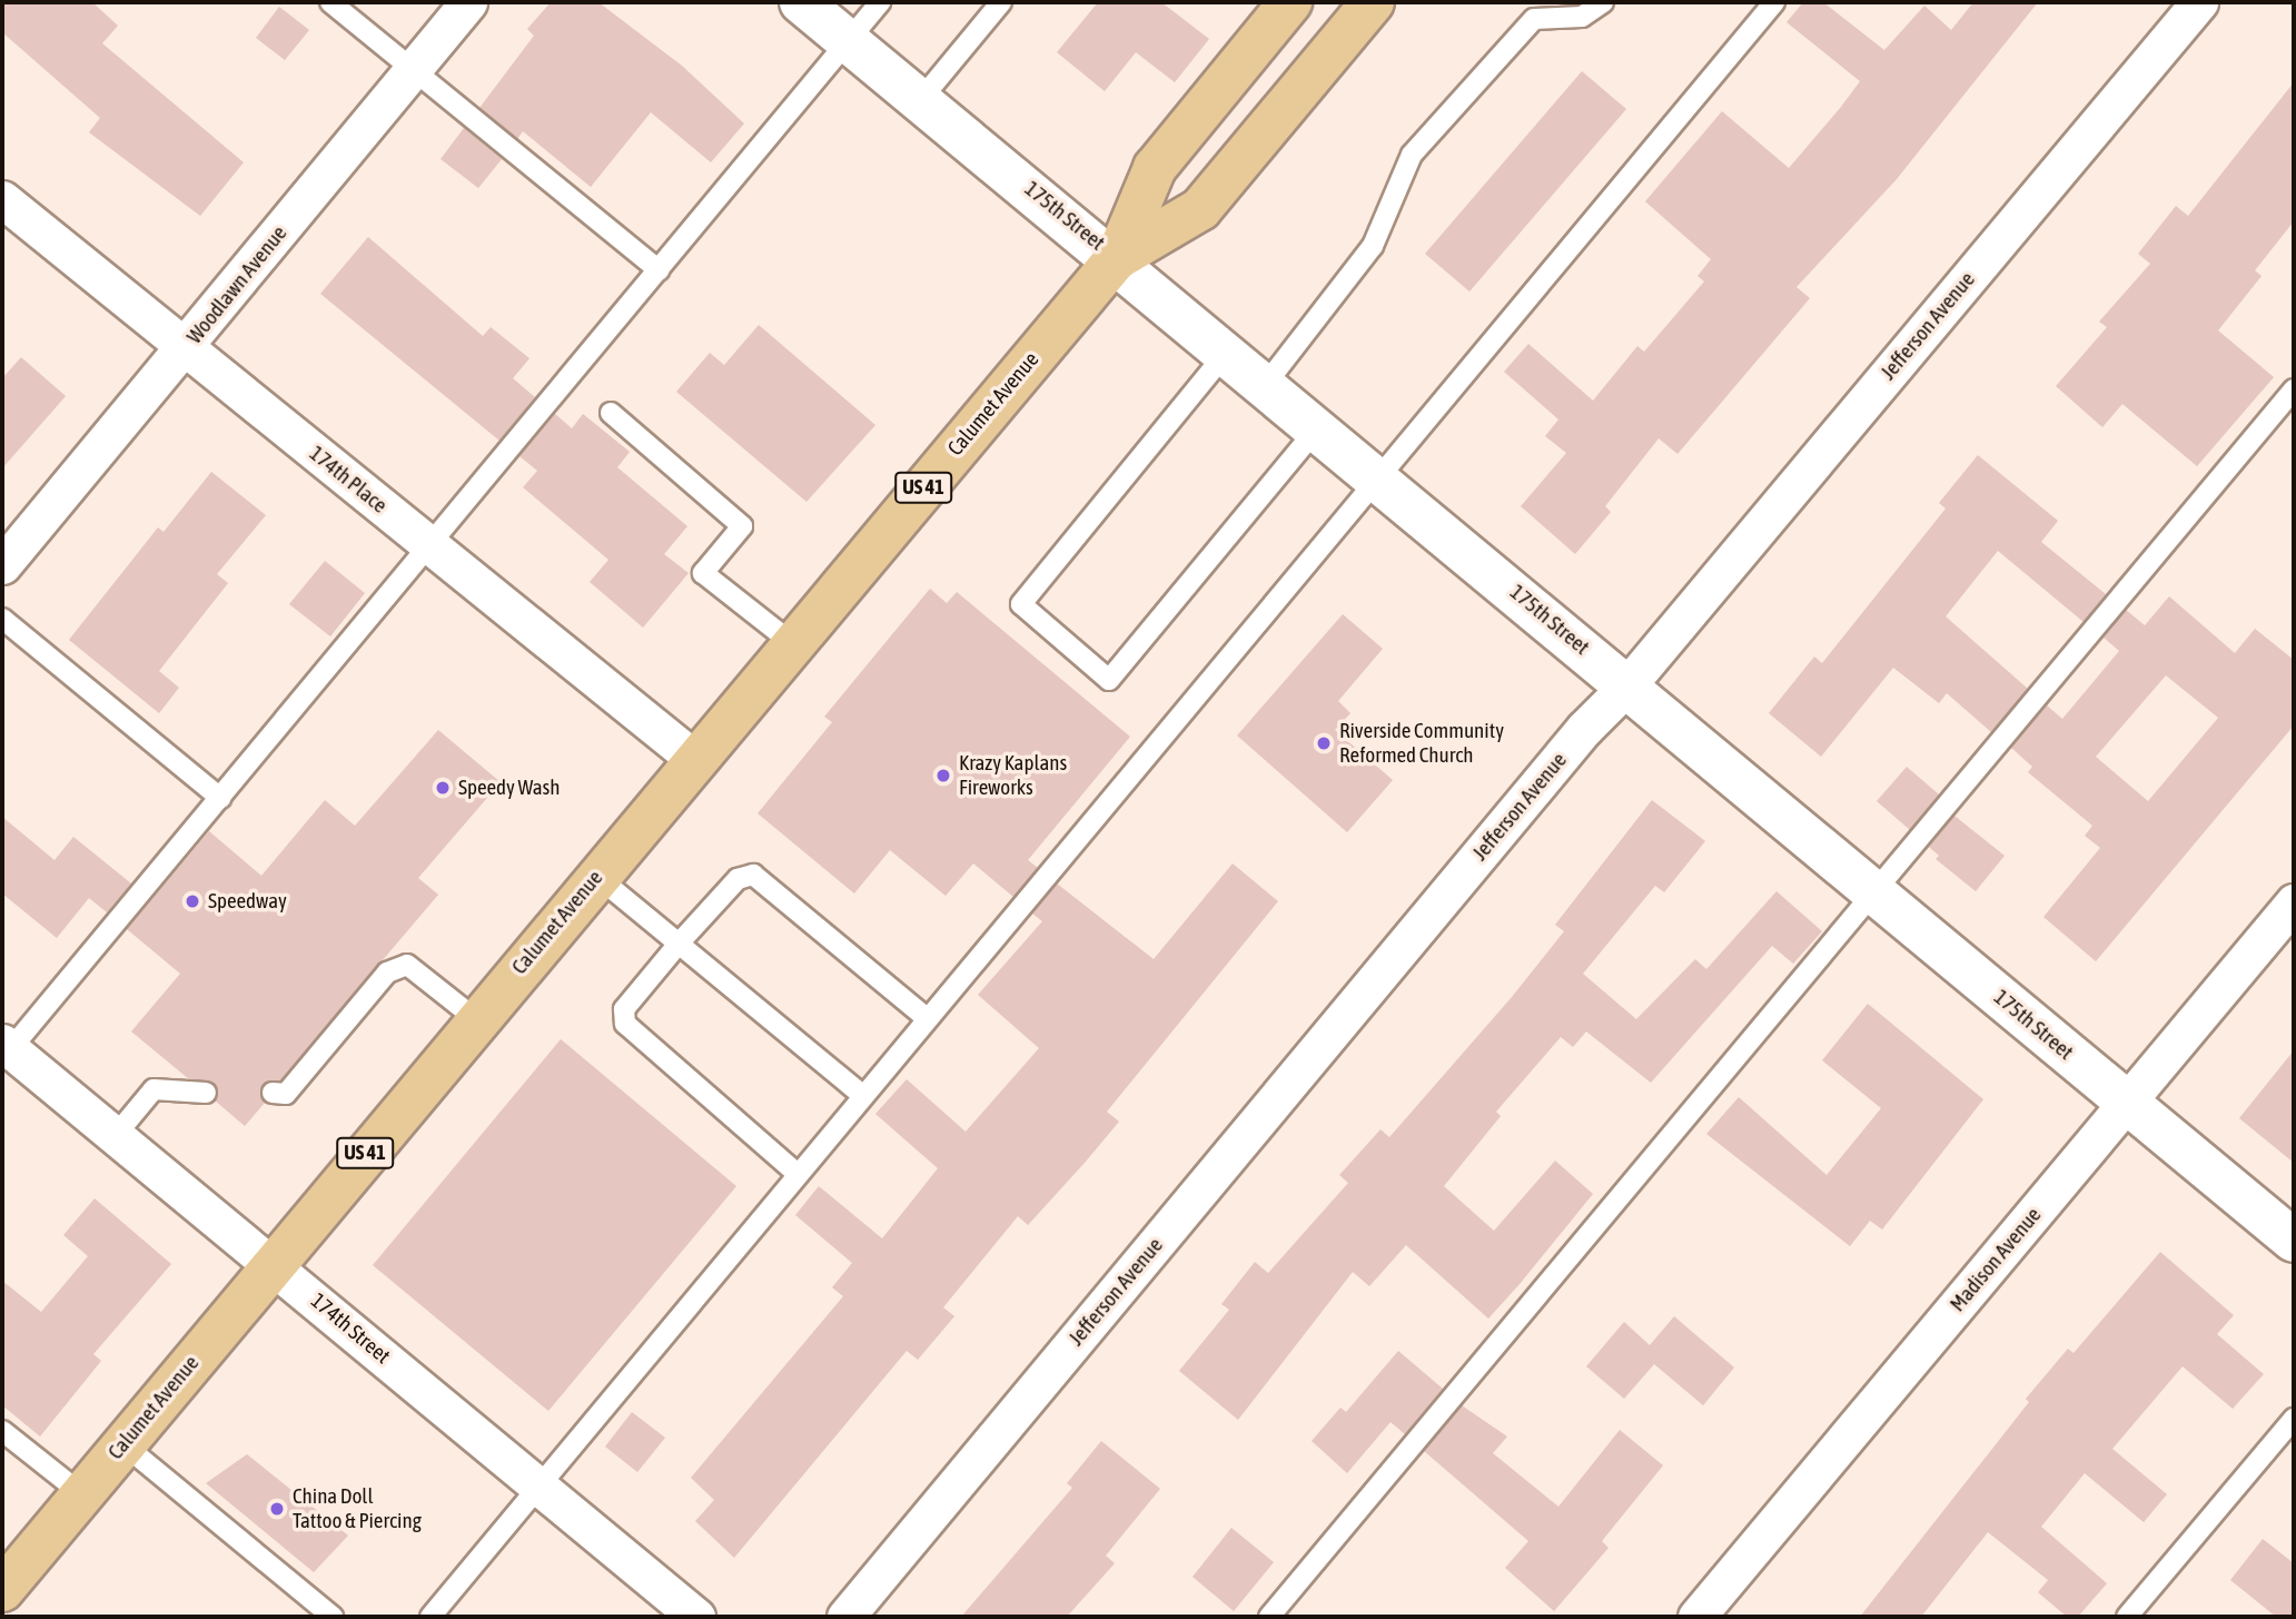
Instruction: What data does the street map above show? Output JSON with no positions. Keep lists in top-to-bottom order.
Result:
{
  "streets": {
    "main road": ["Calumet Avenue", "US 41"],
    "street": [
      "175th Street",
      "Woodlawn Avenue",
      "Jefferson Avenue",
      "174th Place",
      "Madison Avenue",
      "174th Street"
    ]
  },
  "crossings": [
    ["175th Street", "Jefferson Avenue"],
    ["175th Street", "Calumet Avenue"],
    ["175th Street", "Madison Avenue"],
    ["Woodlawn Avenue", "174th Place"],
    ["Calumet Avenue", "174th Place"],
    ["Calumet Avenue", "174th Street"]
  ],
  "places": [
    "Riverside Community Reformed Church",
    "Krazy Kaplans Fireworks",
    "Speedy Wash",
    "Speedway",
    "China Doll Tattoo & Piercing"
  ]
}
